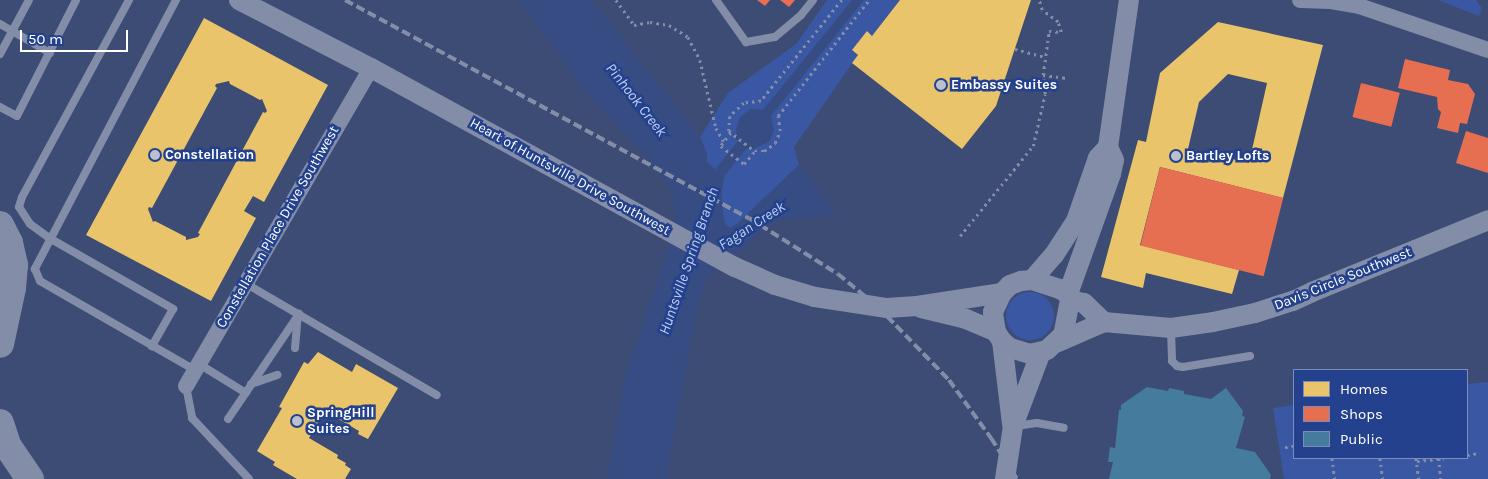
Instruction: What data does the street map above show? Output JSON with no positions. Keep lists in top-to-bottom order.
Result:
{
  "streets": {
    "street": ["Heart of Huntsville Drive Southwest", "Constellation Place Drive Southwest", "Davis Circle Southwest"]
  },
  "crossings": [
    ["Heart of Huntsville Drive Southwest", "Constellation Place Drive Southwest"]
  ],
  "water": ["Pinhook Creek", "Fagan Creek", "Huntsville Spring Branch"],
  "places": [
    "Embassy Suites",
    "Constellation",
    "Bartley Lofts",
    "SpringHill Suites"
  ],
  "legend": ["Homes", "Shops", "Public"],
  "scale_bar": "50 m"
}
